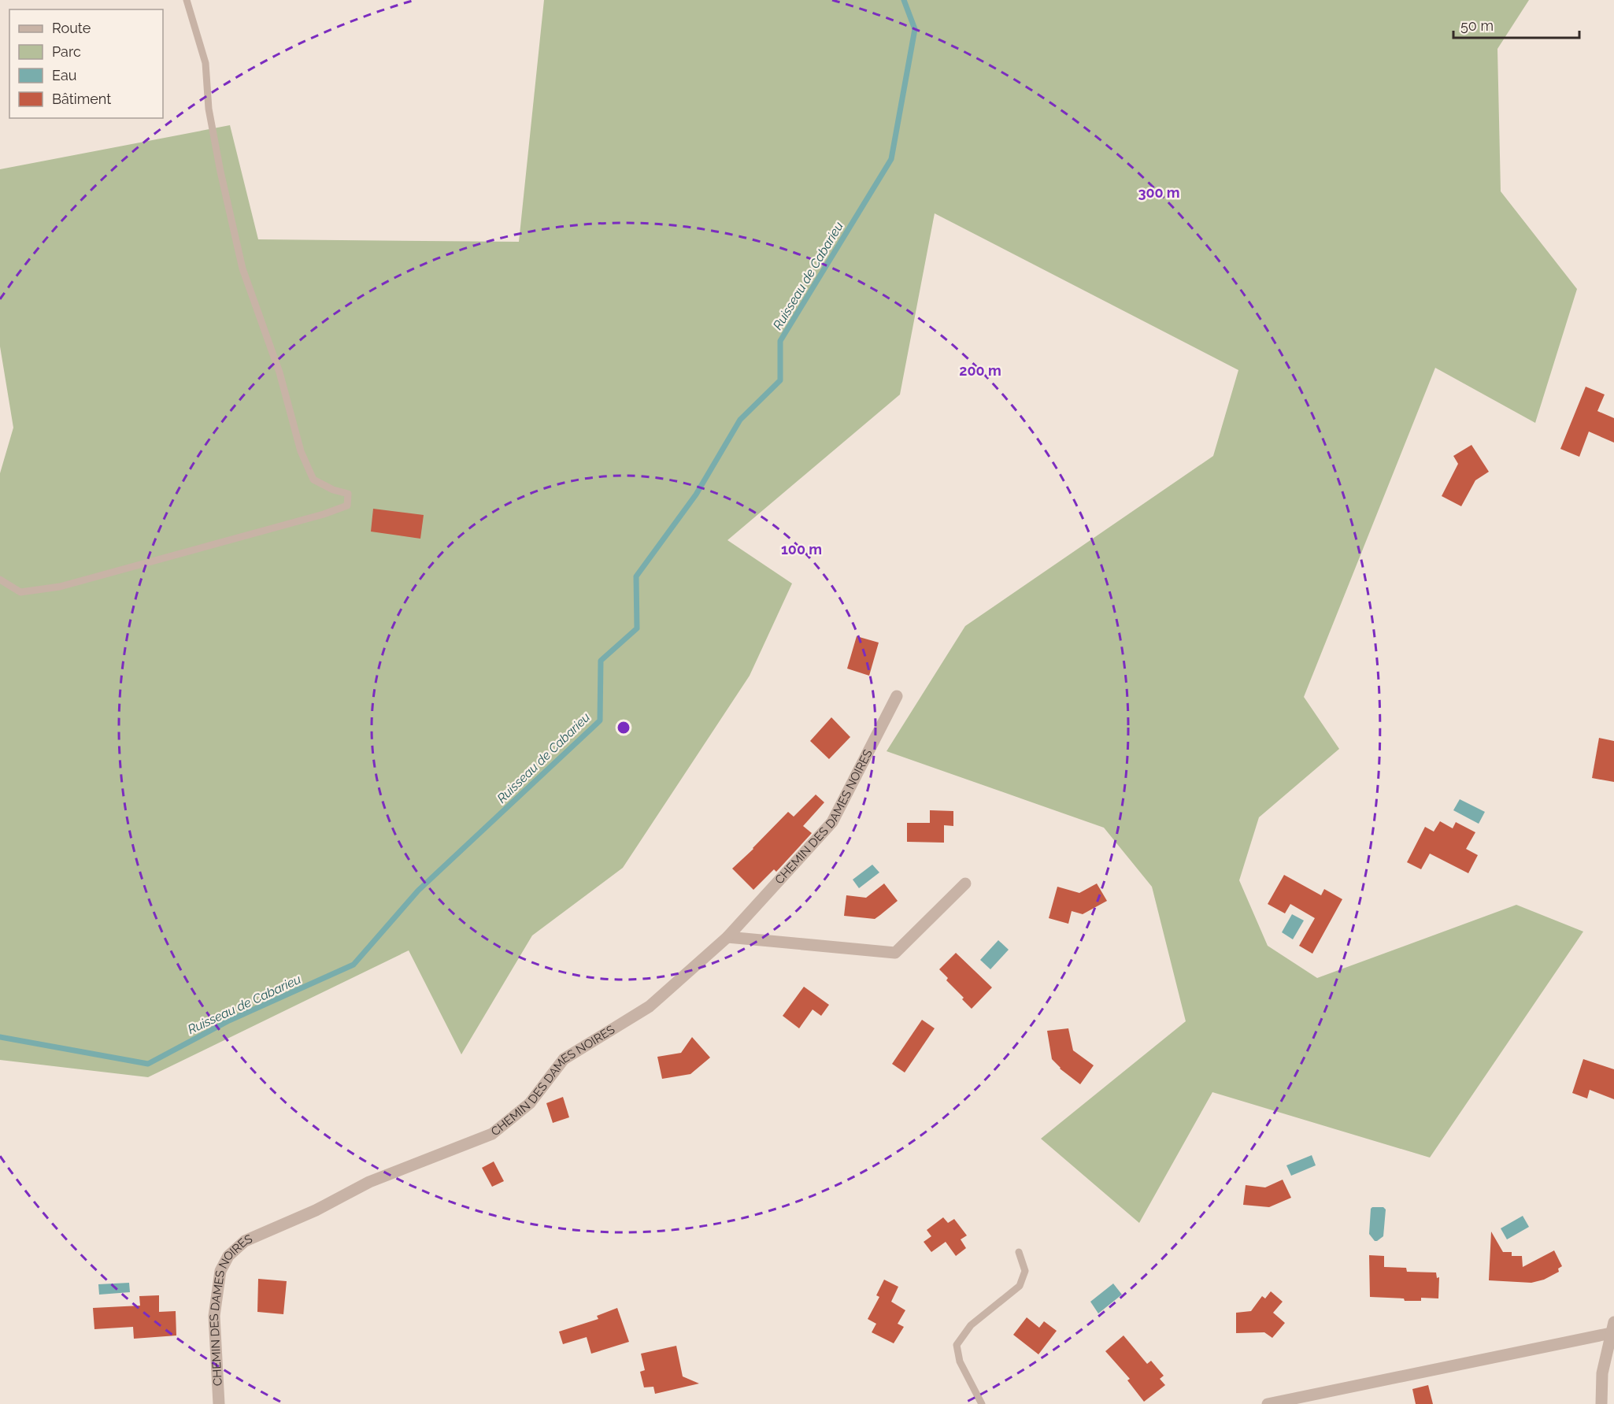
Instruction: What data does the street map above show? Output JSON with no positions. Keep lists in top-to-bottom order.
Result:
{
  "streets": {
    "street": ["CHEMIN DES DAMES NOIRES"]
  },
  "water": ["Ruisseau de Cabarieu"],
  "legend": [
    "Route",
    "Parc",
    "Eau",
    "Bâtiment"
  ],
  "scale_bar": "50 m",
  "rings": ["300 m", "200 m", "100 m"]
}
